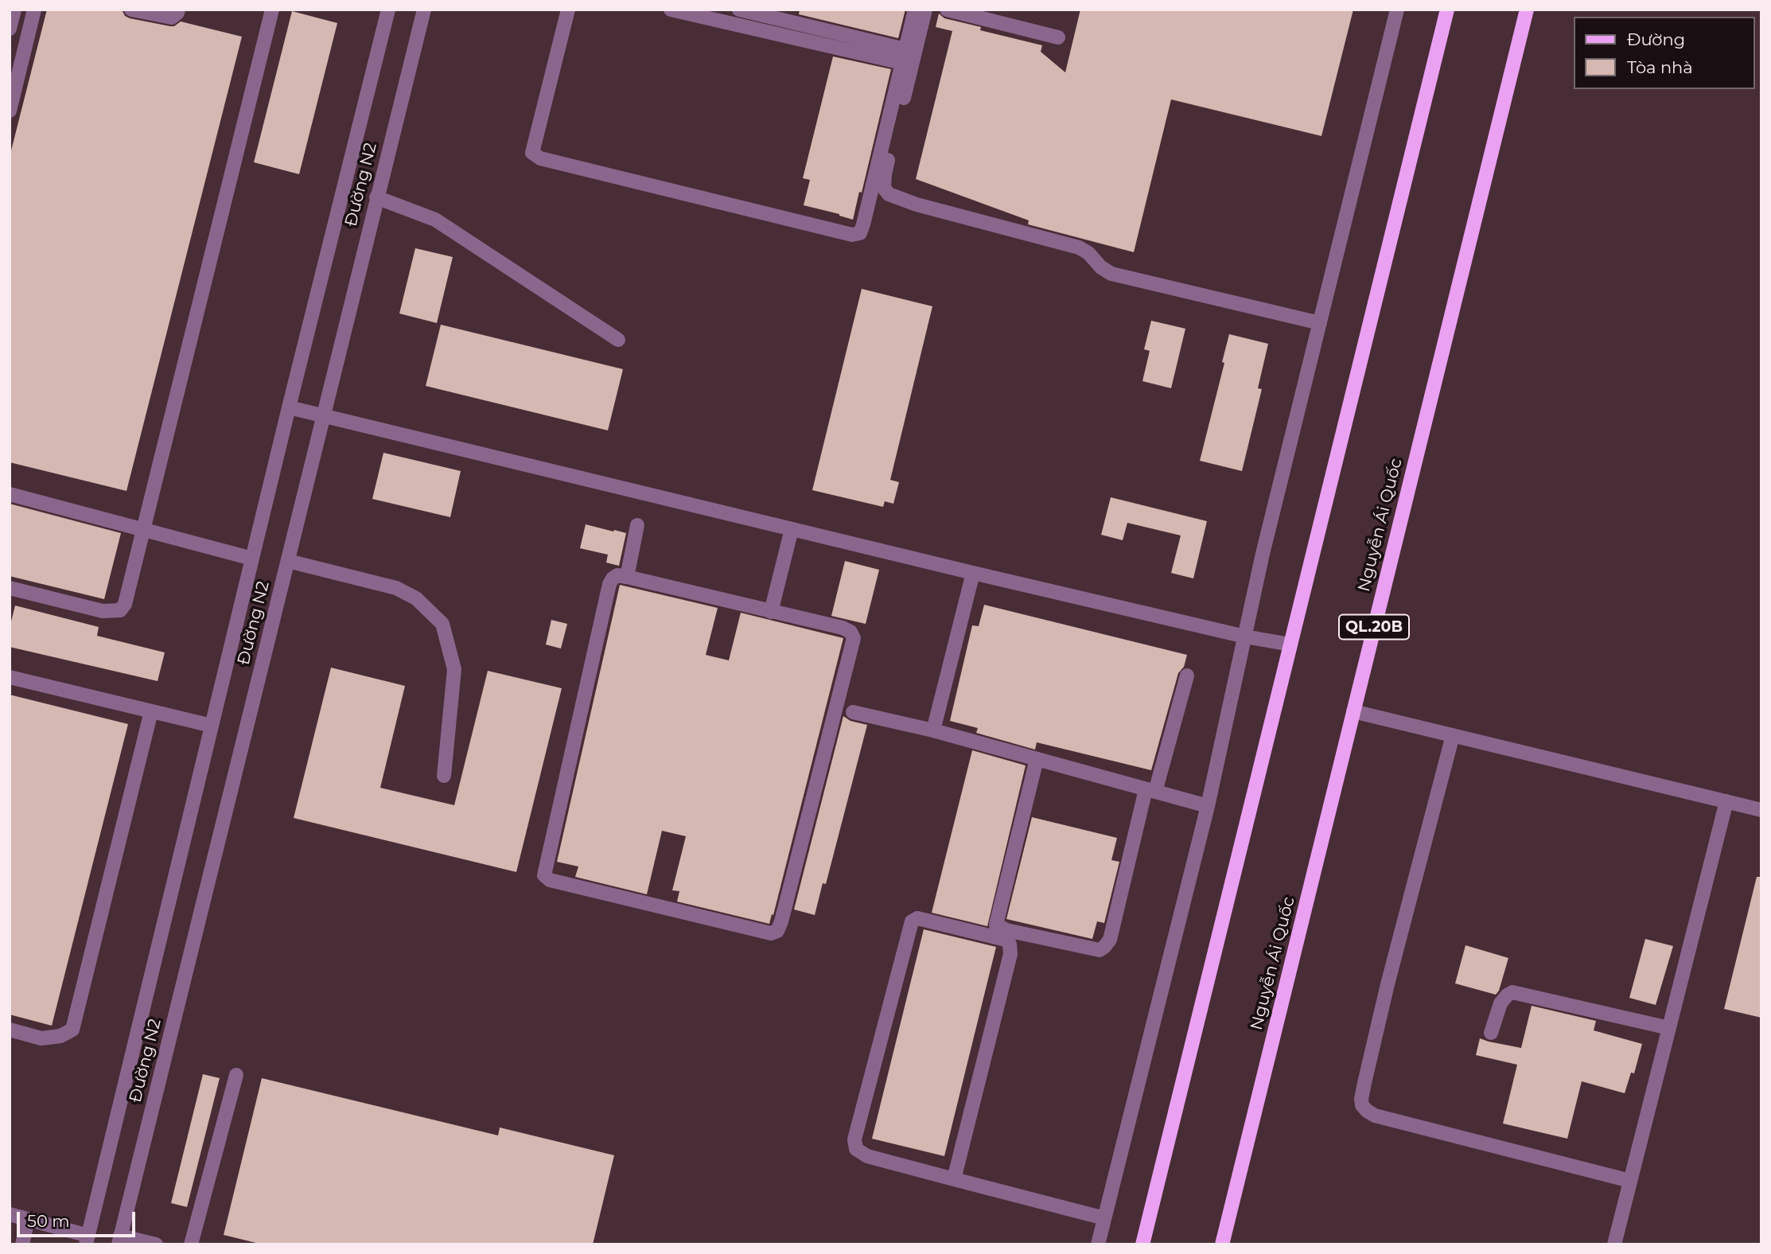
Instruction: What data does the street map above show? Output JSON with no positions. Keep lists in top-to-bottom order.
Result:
{
  "streets": {
    "main road": ["Nguyễn Ái Quốc", "QL.20B"],
    "street": ["Đường N2"]
  },
  "legend": ["Đường", "Tòa nhà"],
  "scale_bar": "50 m"
}
